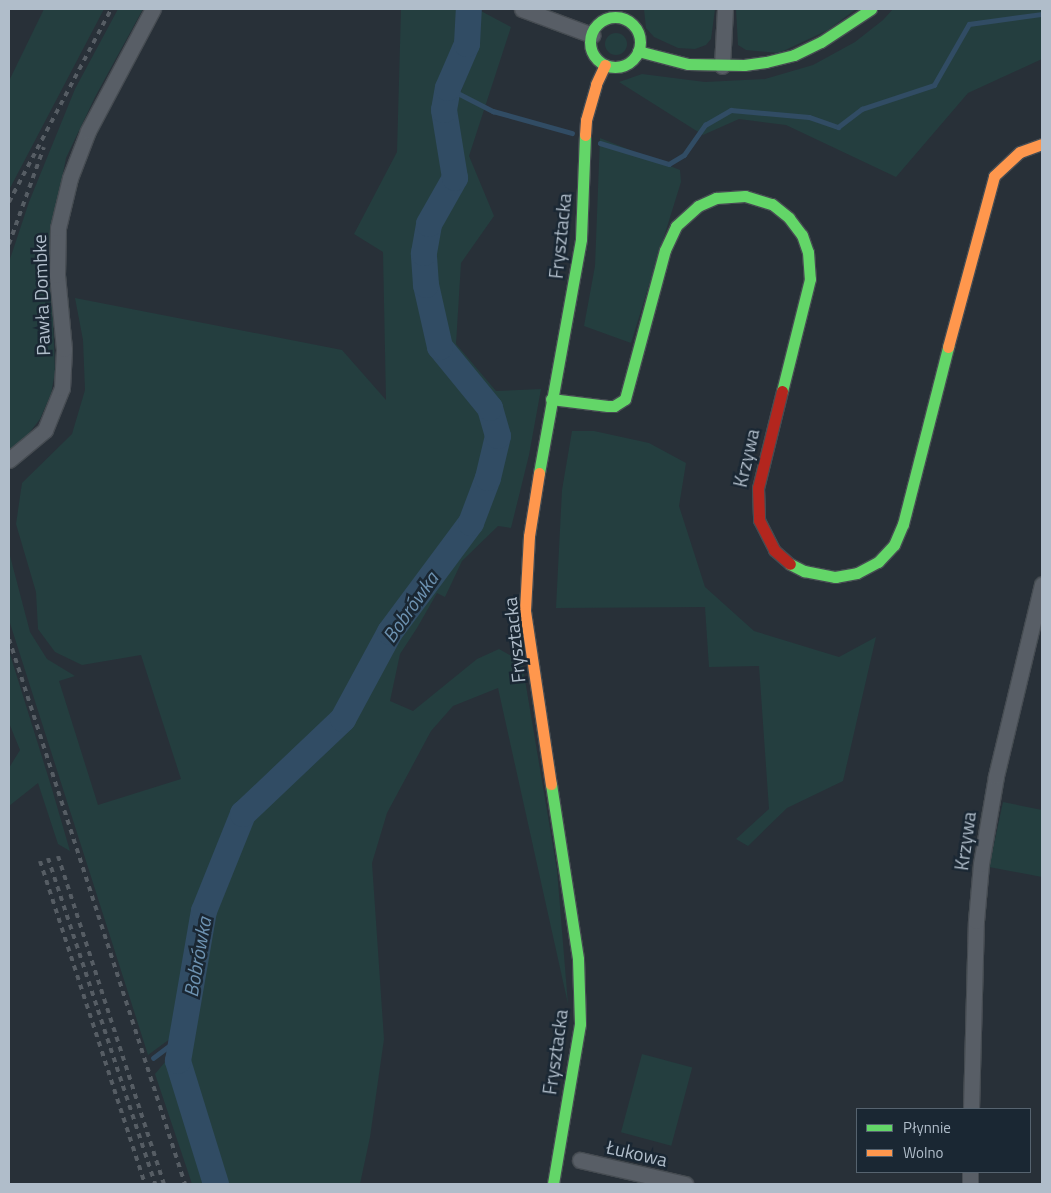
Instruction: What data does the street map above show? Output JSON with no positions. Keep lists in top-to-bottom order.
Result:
{
  "streets": {
    "street": [
      "Frysztacka",
      "Pawła Dombke",
      "Krzywa",
      "Łukowa"
    ]
  },
  "crossings": [
    ["Frysztacka", "Krzywa"]
  ],
  "water": ["Bobrówka"],
  "legend": ["Płynnie", "Wolno"]
}
